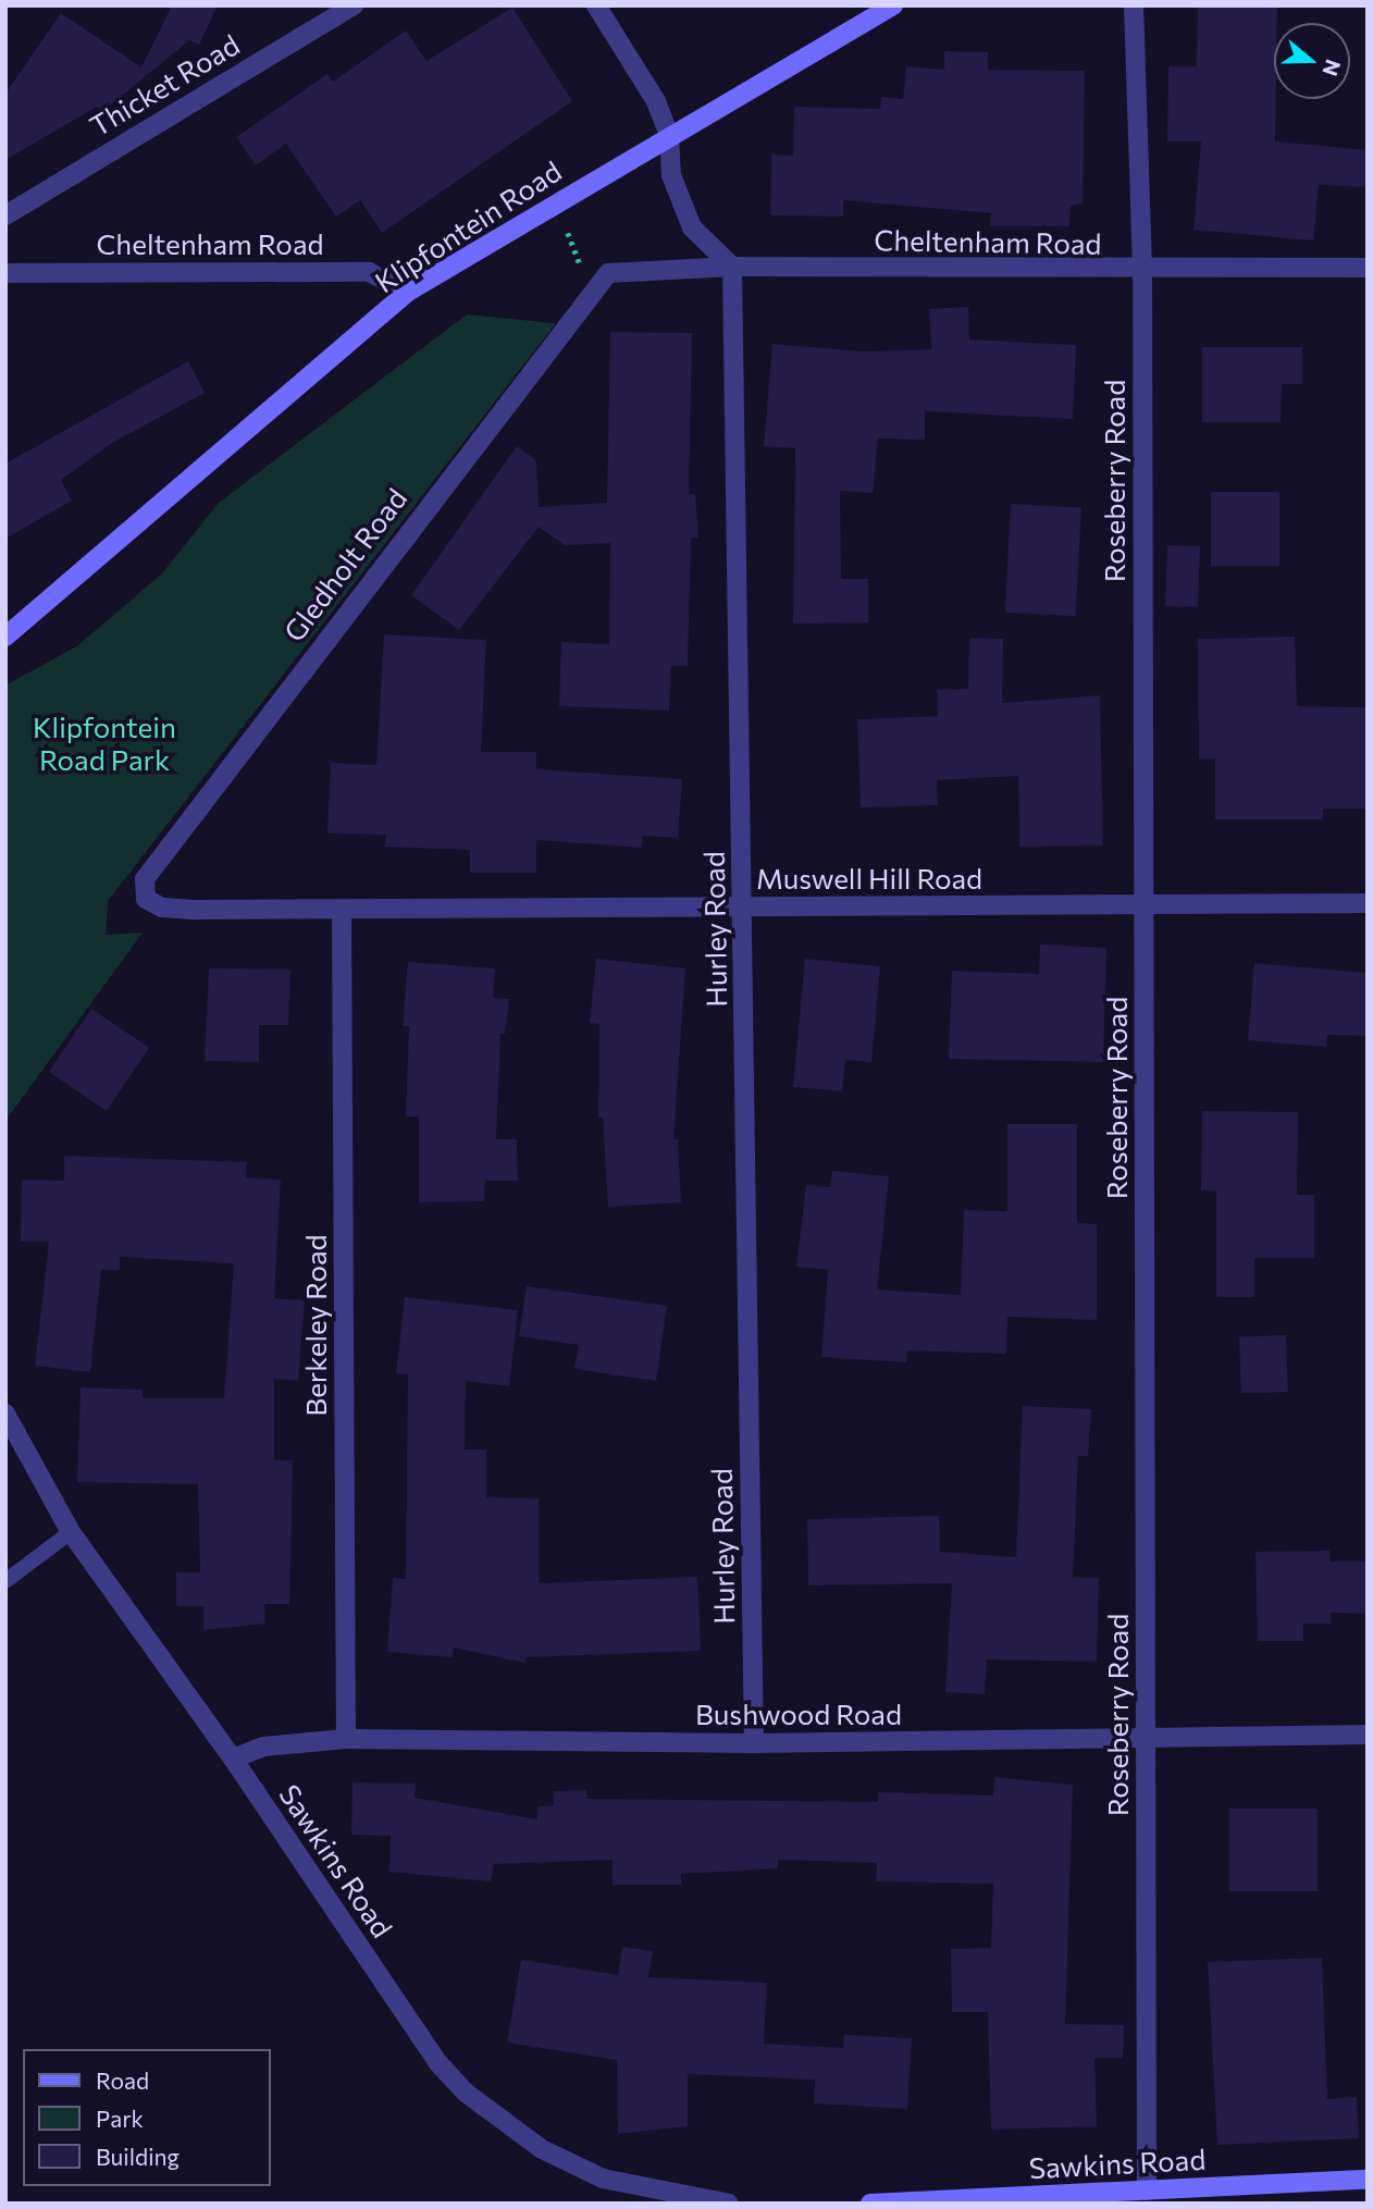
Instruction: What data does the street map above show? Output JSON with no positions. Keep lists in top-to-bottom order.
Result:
{
  "streets": {
    "main road": ["Klipfontein Road", "Sawkins Road"],
    "street": [
      "Thicket Road",
      "Cheltenham Road",
      "Roseberry Road",
      "Gledholt Road",
      "Muswell Hill Road",
      "Hurley Road",
      "Berkeley Road",
      "Bushwood Road"
    ]
  },
  "crossings": [
    ["Klipfontein Road", "Cheltenham Road"],
    ["Cheltenham Road", "Roseberry Road"],
    ["Cheltenham Road", "Gledholt Road"],
    ["Cheltenham Road", "Hurley Road"],
    ["Roseberry Road", "Muswell Hill Road"],
    ["Roseberry Road", "Bushwood Road"],
    ["Roseberry Road", "Sawkins Road"],
    ["Gledholt Road", "Muswell Hill Road"],
    ["Muswell Hill Road", "Hurley Road"],
    ["Muswell Hill Road", "Berkeley Road"],
    ["Hurley Road", "Bushwood Road"],
    ["Berkeley Road", "Bushwood Road"],
    ["Bushwood Road", "Sawkins Road"]
  ],
  "parks": ["Klipfontein Road Park"],
  "legend": ["Road", "Park", "Building"],
  "north": "right"
}
